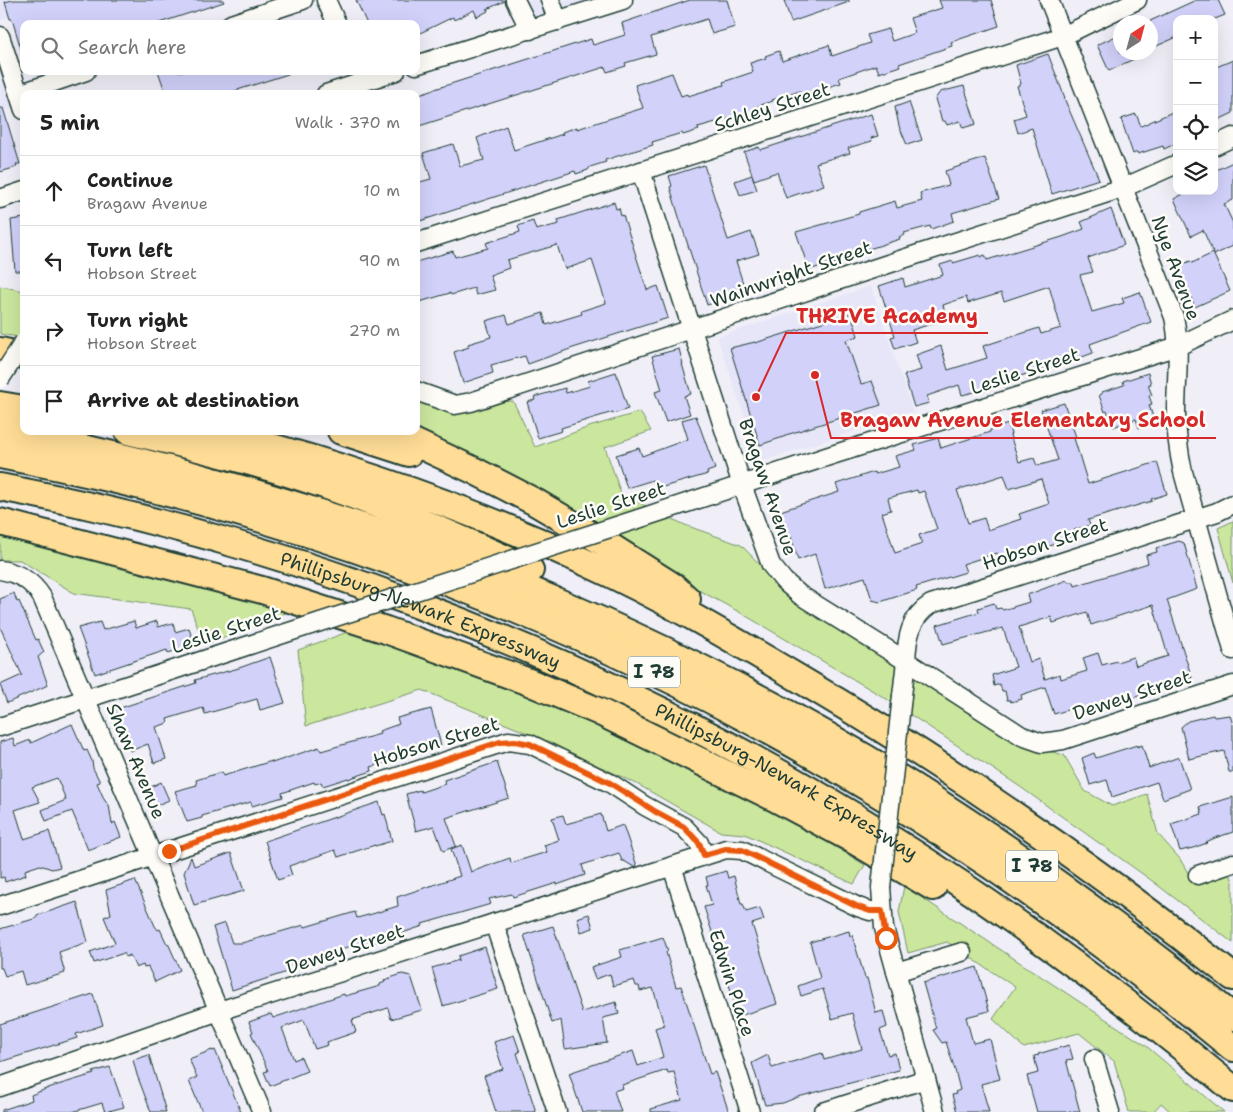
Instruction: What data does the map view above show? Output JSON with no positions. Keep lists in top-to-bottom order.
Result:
{
  "streets": {
    "highway": ["Phillipsburg-Newark Expressway", "I 78"],
    "street": [
      "Schley Street",
      "Nye Avenue",
      "Wainwright Street",
      "Leslie Street",
      "Bragaw Avenue",
      "Hobson Street",
      "Dewey Street",
      "Shaw Avenue",
      "Edwin Place"
    ]
  },
  "crossings": [
    ["Schley Street", "Nye Avenue"],
    ["Schley Street", "Bragaw Avenue"],
    ["Nye Avenue", "Wainwright Street"],
    ["Nye Avenue", "Leslie Street"],
    ["Nye Avenue", "Hobson Street"],
    ["Wainwright Street", "Bragaw Avenue"],
    ["Leslie Street", "Bragaw Avenue"],
    ["Leslie Street", "Shaw Avenue"],
    ["Bragaw Avenue", "Hobson Street"],
    ["Bragaw Avenue", "Dewey Street"],
    ["Hobson Street", "Dewey Street"],
    ["Hobson Street", "Shaw Avenue"],
    ["Dewey Street", "Shaw Avenue"],
    ["Dewey Street", "Edwin Place"]
  ],
  "places": ["Bragaw Avenue Elementary School", "THRIVE Academy"],
  "north": "top right",
  "page": {
    "map_buttons": ["+", "−"],
    "search": "Search here",
    "heading": ["5 min", "Walk · 370 m"],
    "list": [
      ["Continue", "Bragaw Avenue", "10 m"],
      ["Turn left", "Hobson Street", "90 m"],
      ["Turn right", "Hobson Street", "270 m"],
      "Arrive at destination"
    ]
  }
}
